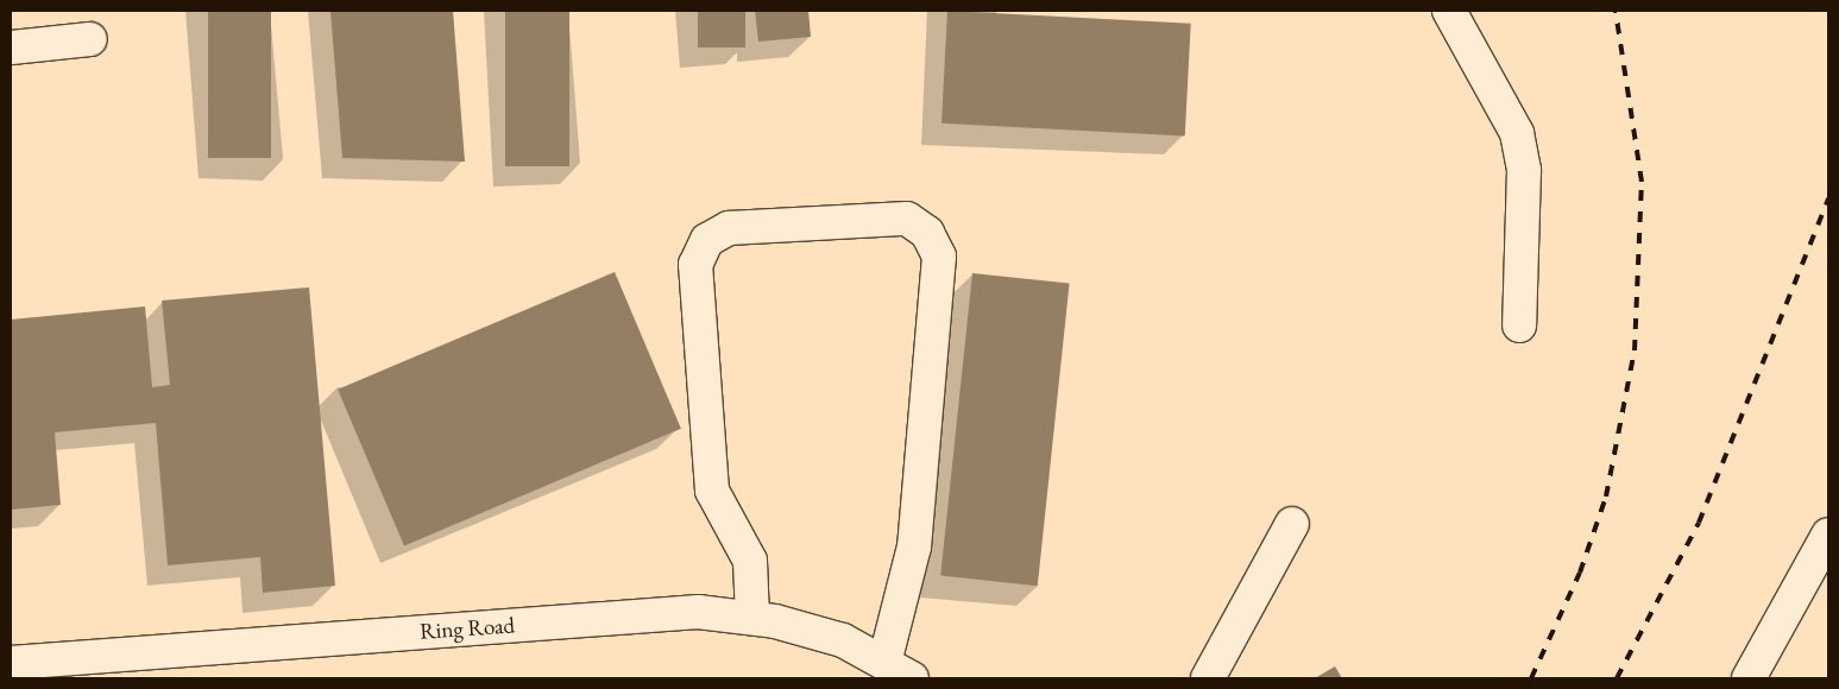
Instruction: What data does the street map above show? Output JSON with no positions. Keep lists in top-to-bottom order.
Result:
{
  "streets": {
    "street": ["Ring Road"]
  }
}
